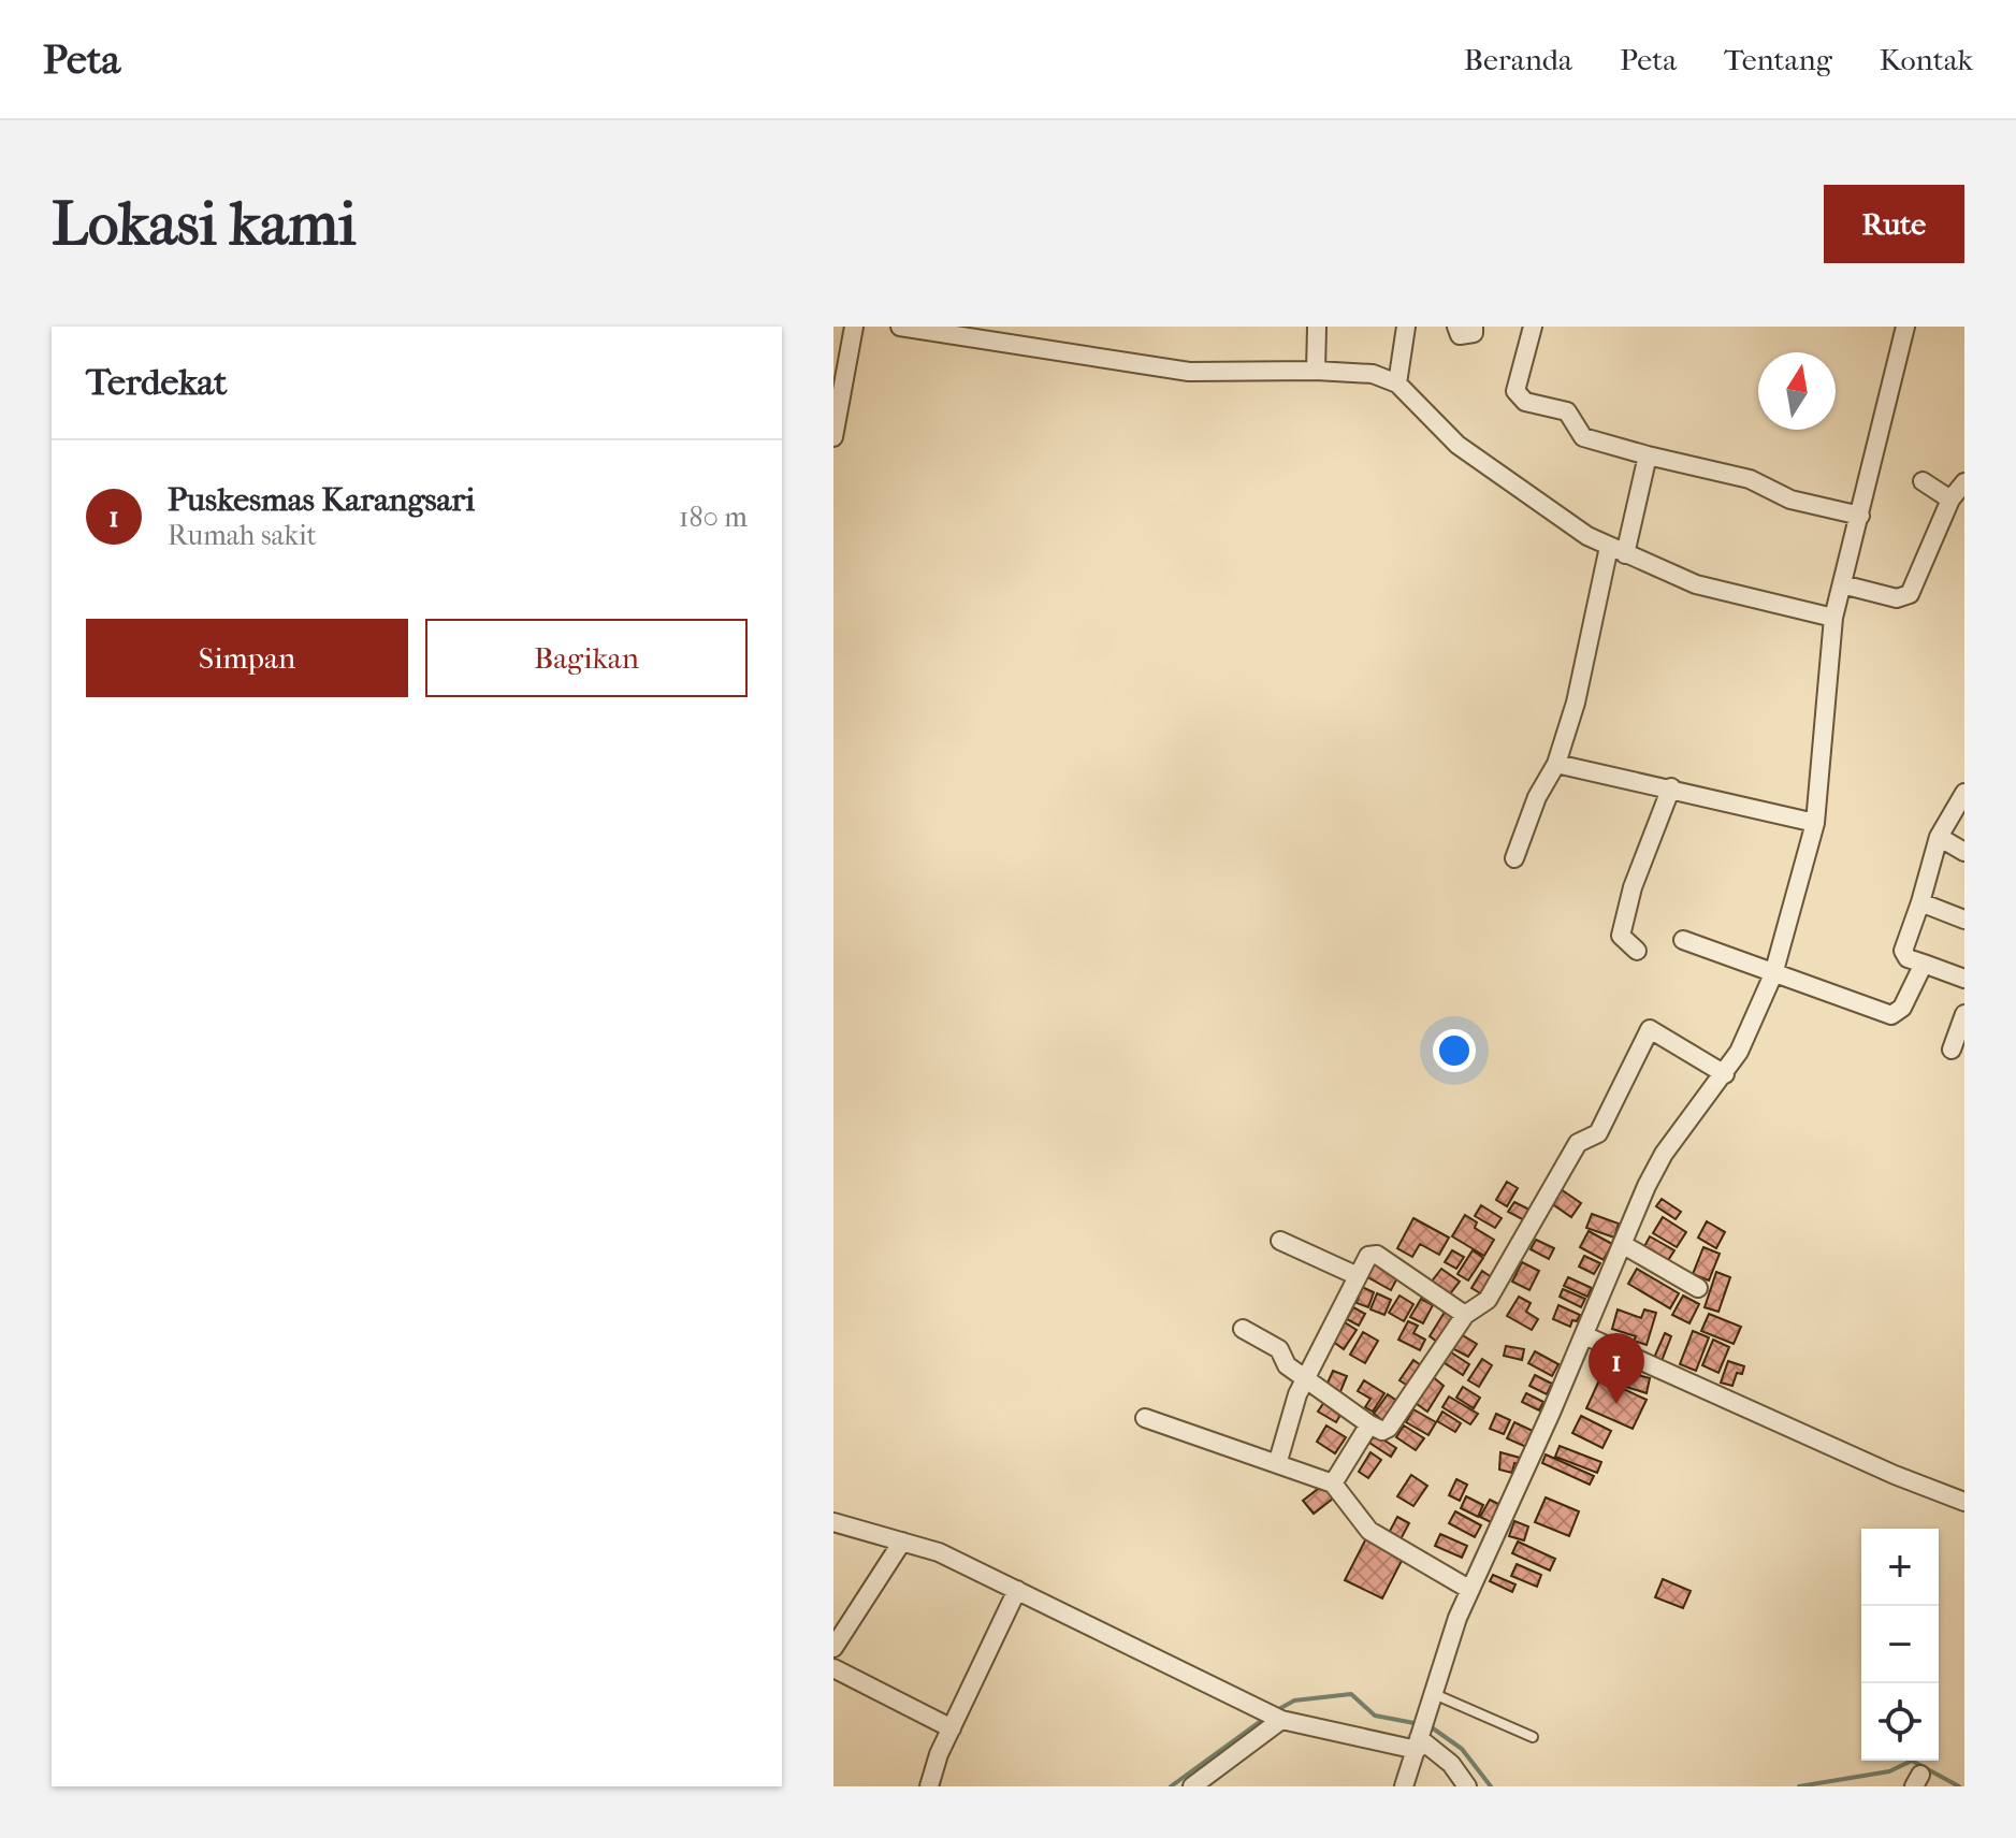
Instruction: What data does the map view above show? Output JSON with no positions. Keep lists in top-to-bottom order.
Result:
{
  "north": "top",
  "page": {
    "header": "Peta",
    "nav": [
      "Beranda",
      "Peta",
      "Tentang",
      "Kontak"
    ],
    "buttons": [
      "Rute",
      ["Simpan", "Bagikan"]
    ],
    "title": "Lokasi kami",
    "heading": "Terdekat",
    "list": [
      {
        "mark": "1",
        "name": "Puskesmas Karangsari",
        "note": "Rumah sakit",
        "value": "180 m"
      }
    ],
    "pins": "1",
    "map_buttons": ["+", "−"]
  }
}
